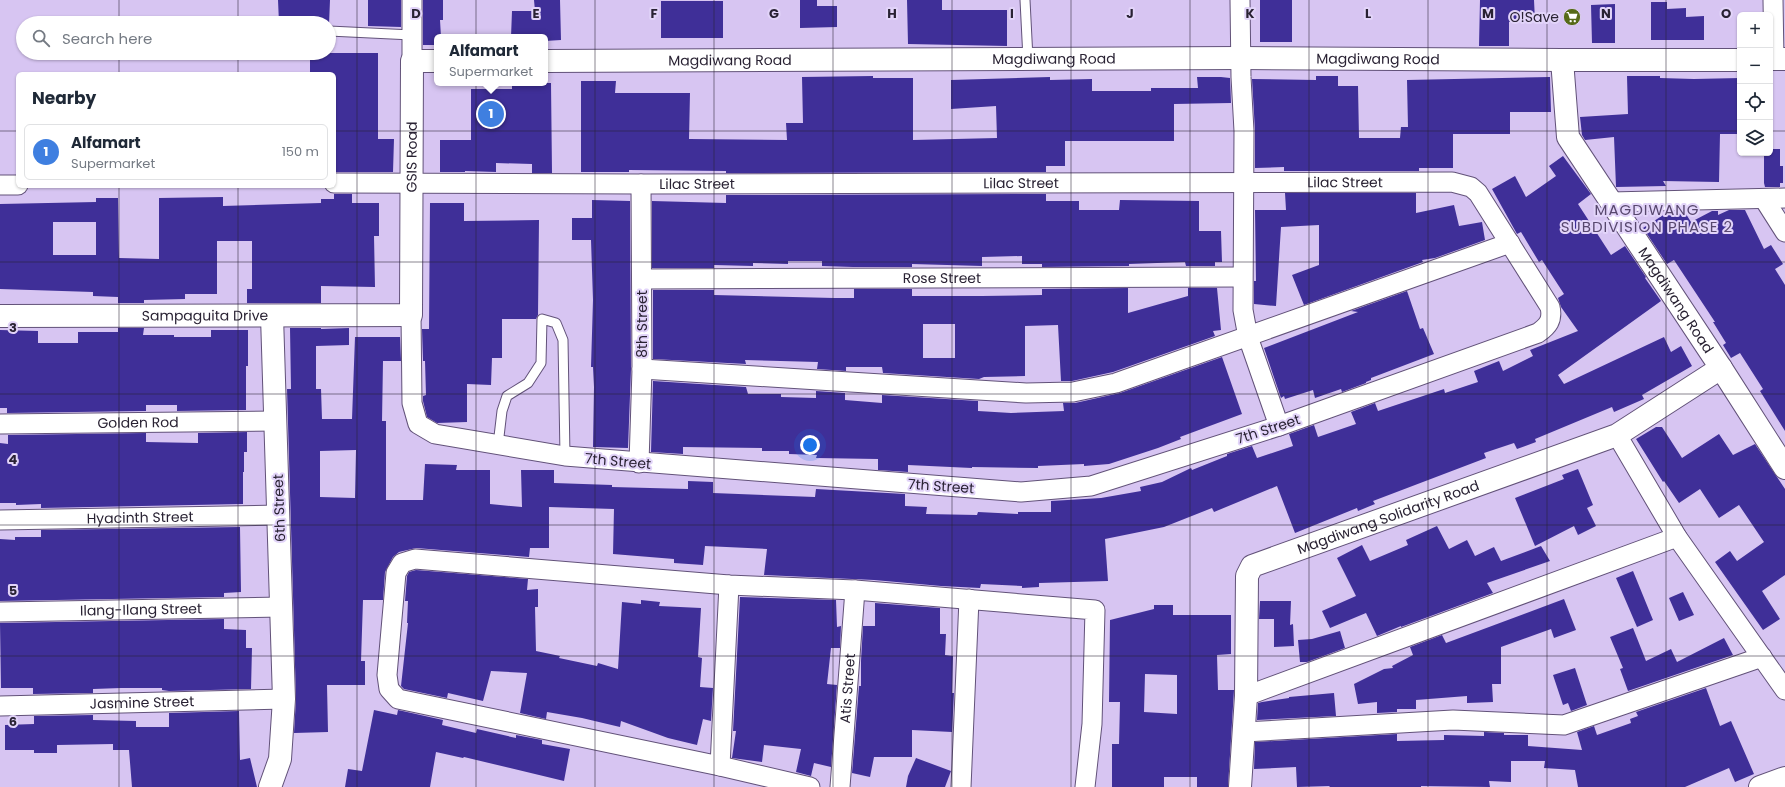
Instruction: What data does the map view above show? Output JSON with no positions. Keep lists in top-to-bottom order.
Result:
{
  "streets": {
    "main road": [
      "Magdiwang Road",
      "GSIS Road",
      "Sampaguita Drive",
      "6th Street",
      "Magdiwang Solidarity Road"
    ],
    "street": [
      "Lilac Street",
      "Rose Street",
      "8th Street",
      "Golden Rod",
      "7th Street",
      "Hyacinth Street",
      "Ilang-Ilang Street",
      "Atis Street",
      "Jasmine Street"
    ]
  },
  "crossings": [
    ["Magdiwang Road", "Magdiwang Solidarity Road"],
    ["GSIS Road", "Lilac Street"],
    ["GSIS Road", "Sampaguita Drive"],
    ["GSIS Road", "7th Street"],
    ["Lilac Street", "8th Street"],
    ["Lilac Street", "7th Street"],
    ["Rose Street", "8th Street"],
    ["Sampaguita Drive", "7th Street"],
    ["Sampaguita Drive", "6th Street"],
    ["8th Street", "7th Street"],
    ["Golden Rod", "6th Street"],
    ["6th Street", "Hyacinth Street"],
    ["6th Street", "Ilang-Ilang Street"],
    ["6th Street", "Jasmine Street"]
  ],
  "districts": ["MAGDIWANG SUBDIVISION PHASE 2"],
  "places": {
    "supermarket": ["O!Save"]
  },
  "page": {
    "map_buttons": ["+", "−"],
    "search": "Search here",
    "popup": ["Alfamart", "Supermarket"],
    "heading": "Nearby",
    "pins": "1",
    "list": [
      {
        "mark": "1",
        "name": "Alfamart",
        "note": "Supermarket",
        "value": "150 m"
      }
    ]
  },
  "grid": {
    "columns": [
      "D",
      "E",
      "F",
      "G",
      "H",
      "I",
      "J",
      "K",
      "L",
      "M",
      "N",
      "O"
    ],
    "rows": [
      "3",
      "4",
      "5",
      "6"
    ]
  }
}
